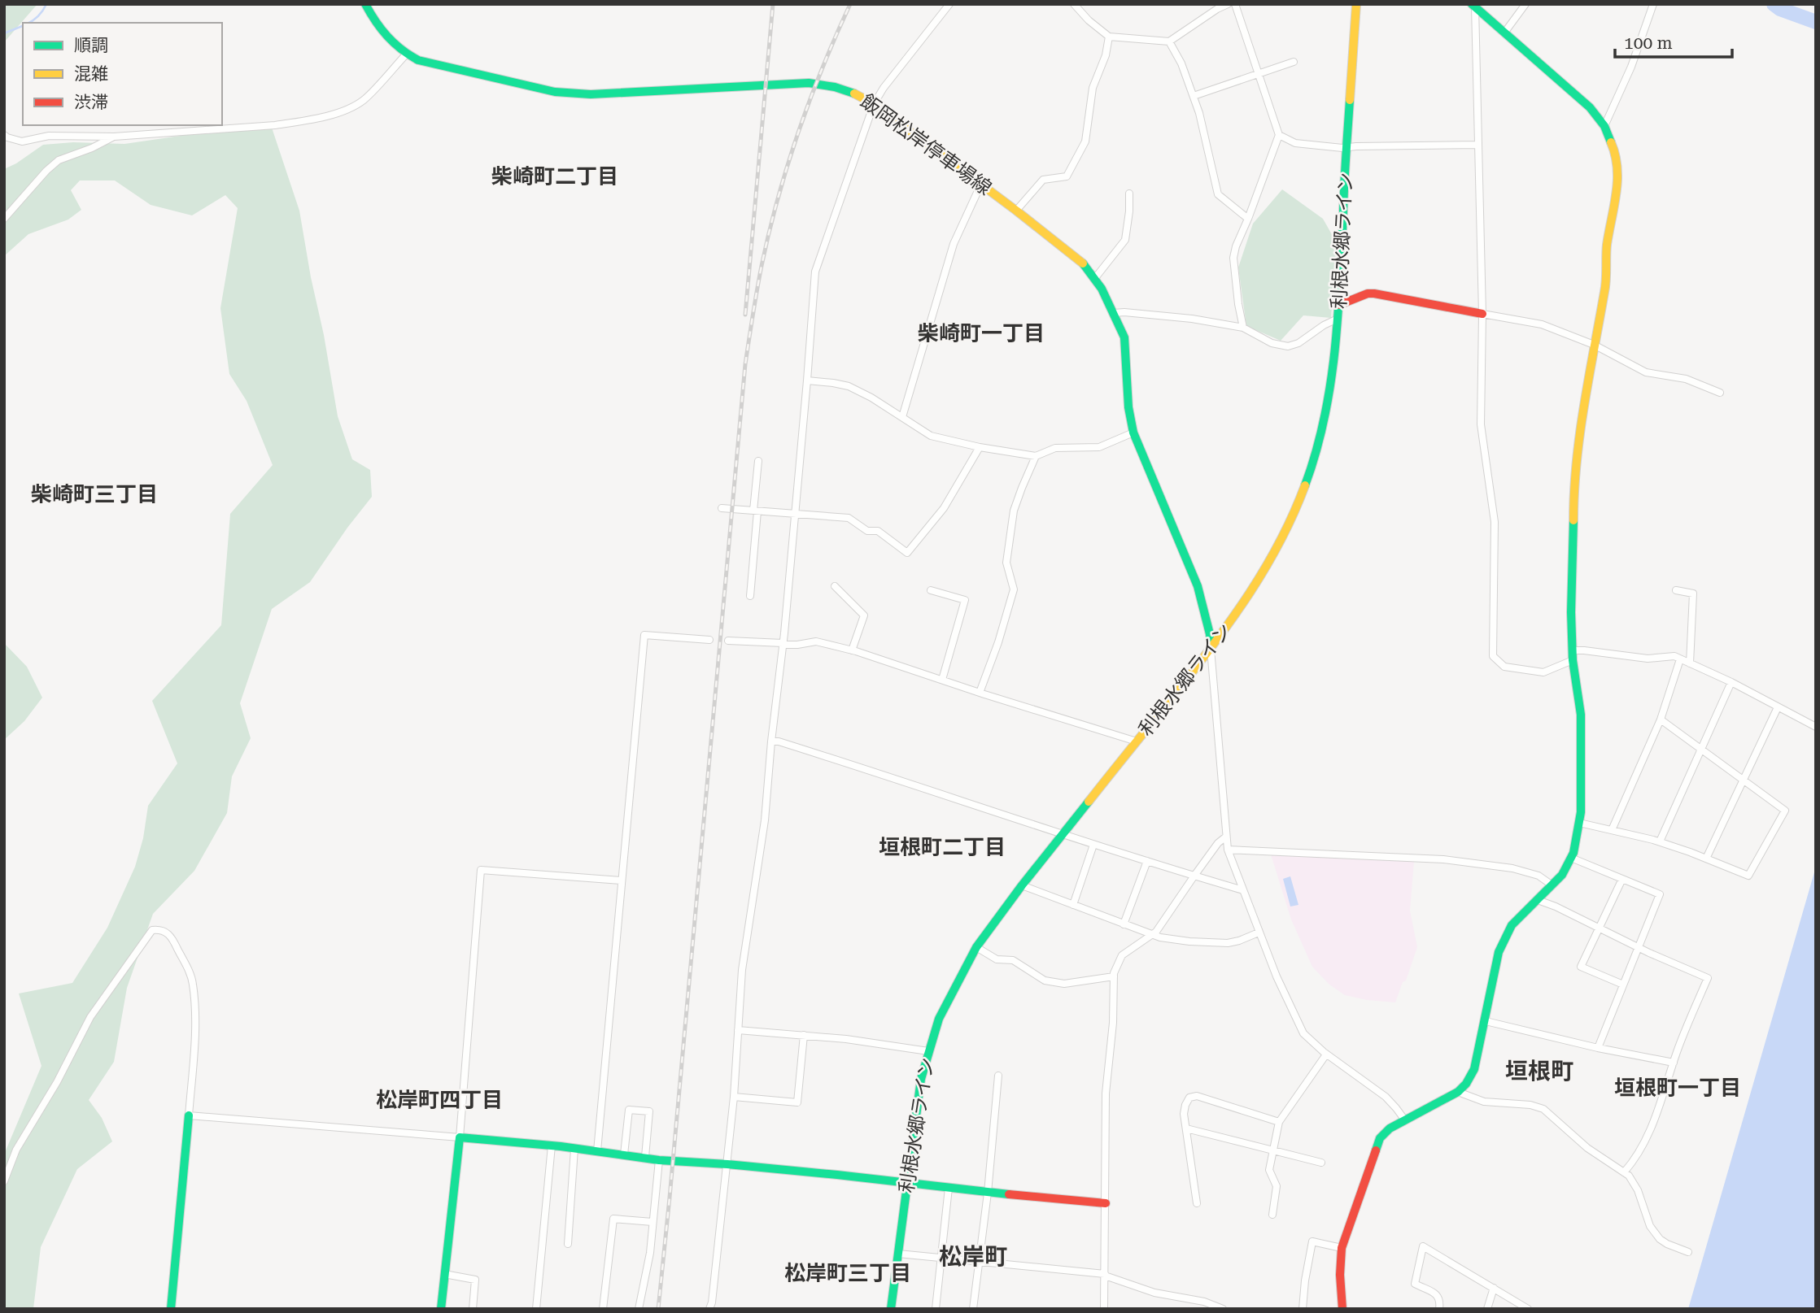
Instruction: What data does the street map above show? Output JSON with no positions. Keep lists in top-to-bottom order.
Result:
{
  "streets": {
    "main road": ["飯岡松岸停車場線", "利根水郷ライン"]
  },
  "crossings": [
    ["飯岡松岸停車場線", "利根水郷ライン"]
  ],
  "districts": [
    "柴崎町二丁目",
    "柴崎町一丁目",
    "柴崎町三丁目",
    "垣根町二丁目",
    "垣根町",
    "垣根町一丁目",
    "松岸町四丁目",
    "松岸町",
    "松岸町三丁目"
  ],
  "legend": ["順調", "混雑", "渋滞"],
  "scale_bar": "100 m"
}
